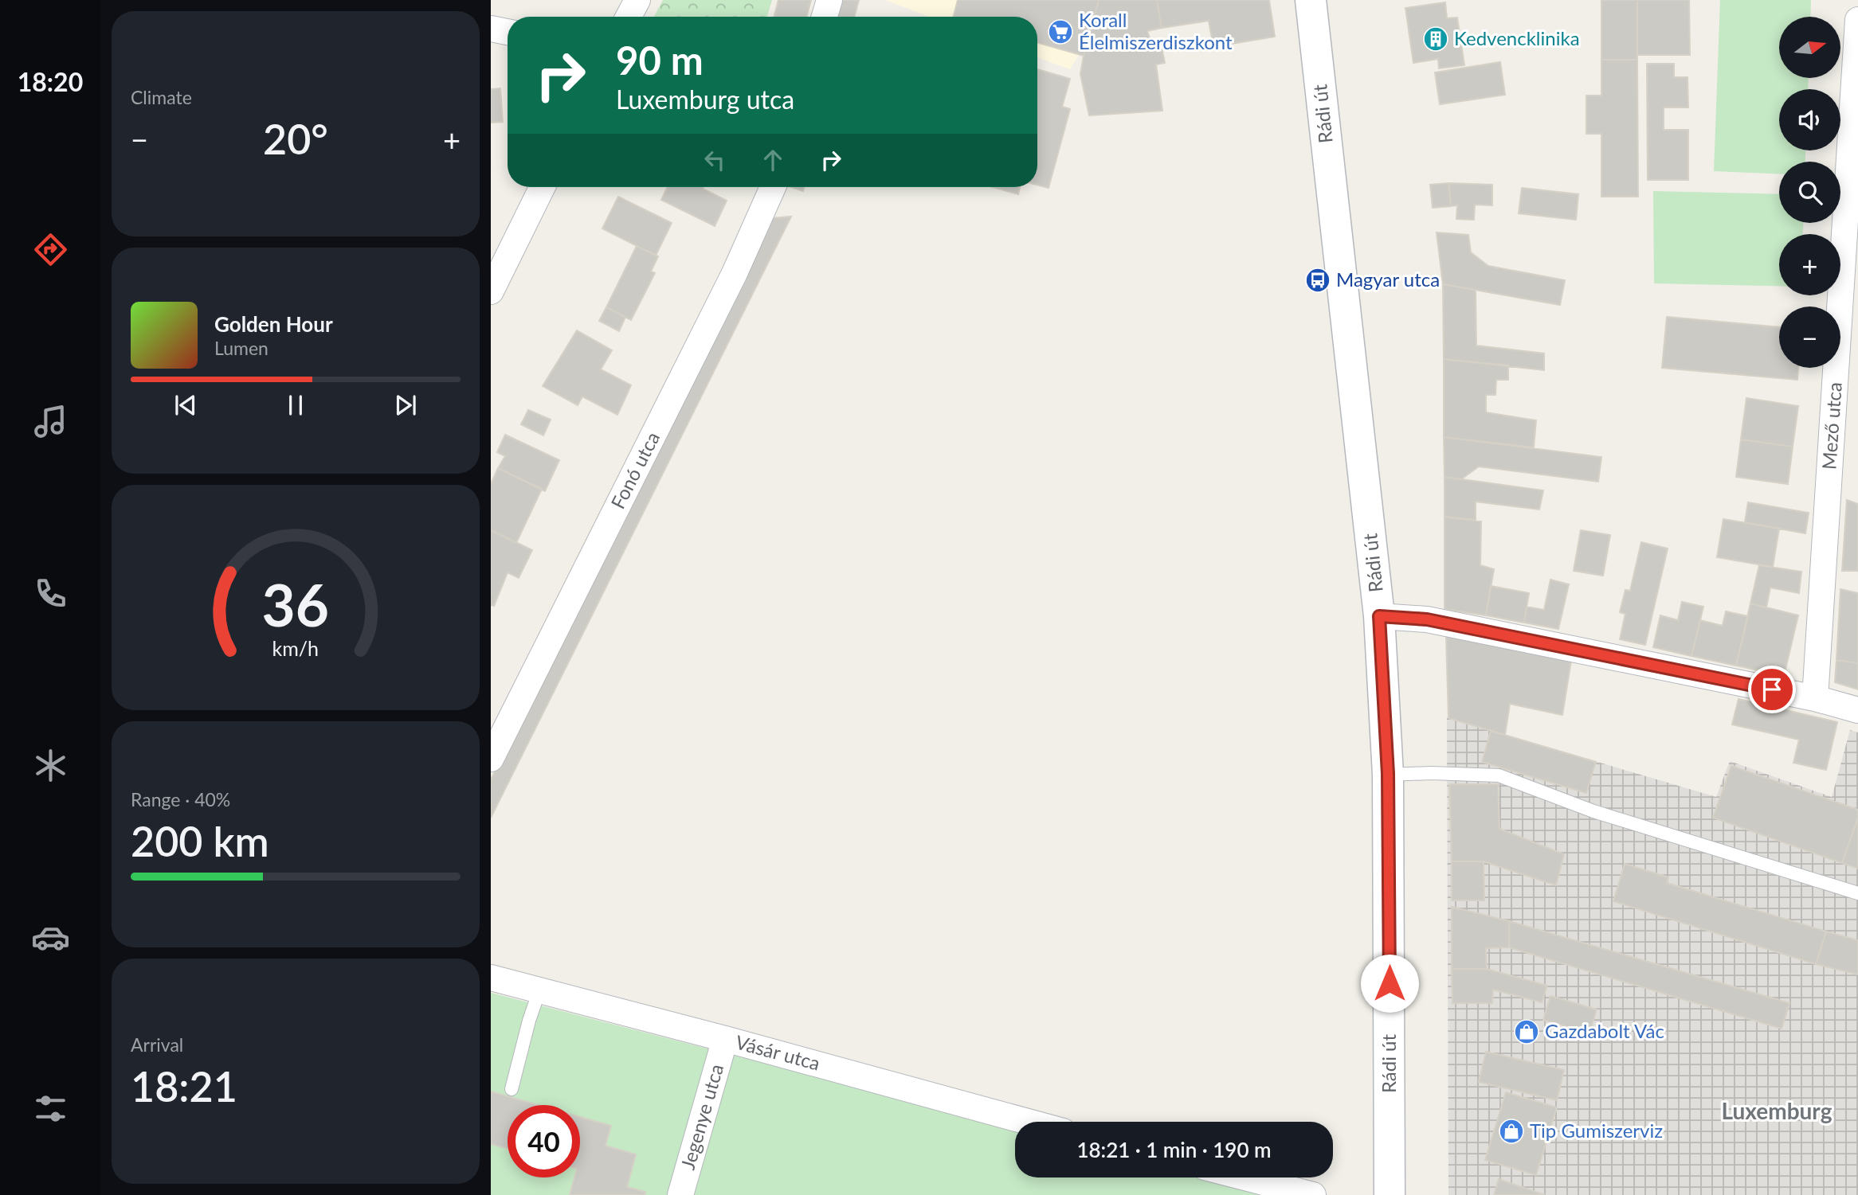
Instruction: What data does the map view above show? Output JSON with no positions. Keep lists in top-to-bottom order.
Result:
{
  "streets": {
    "street": [
      "Rádi út",
      "Mező utca",
      "Fonó utca",
      "Vásár utca",
      "Jegenye utca"
    ]
  },
  "crossings": [
    ["Vásár utca", "Jegenye utca"]
  ],
  "districts": ["Luxemburg"],
  "places": {
    "supermarket": ["Korall Élelmiszerdiszkont"],
    "building": ["Kedvencklinika"],
    "bus stop": ["Magyar utca"],
    "shop": ["Gazdabolt Vác", "Tip Gumiszerviz"]
  },
  "north": "right",
  "page": {
    "tabs": "18:20",
    "tile": [
      "Climate",
      ["Range · 40%", "200 km"],
      ["Arrival", "18:21"]
    ],
    "map_buttons": ["+", "−"],
    "turn": ["90 m", "Luxemburg utca"],
    "heat": ["−", "20°", "+"],
    "song": ["Golden Hour", "Lumen"],
    "limit": "40",
    "trip": "18:21 · 1 min · 190 m",
    "gauge": ["36", "km/h"]
  }
}
